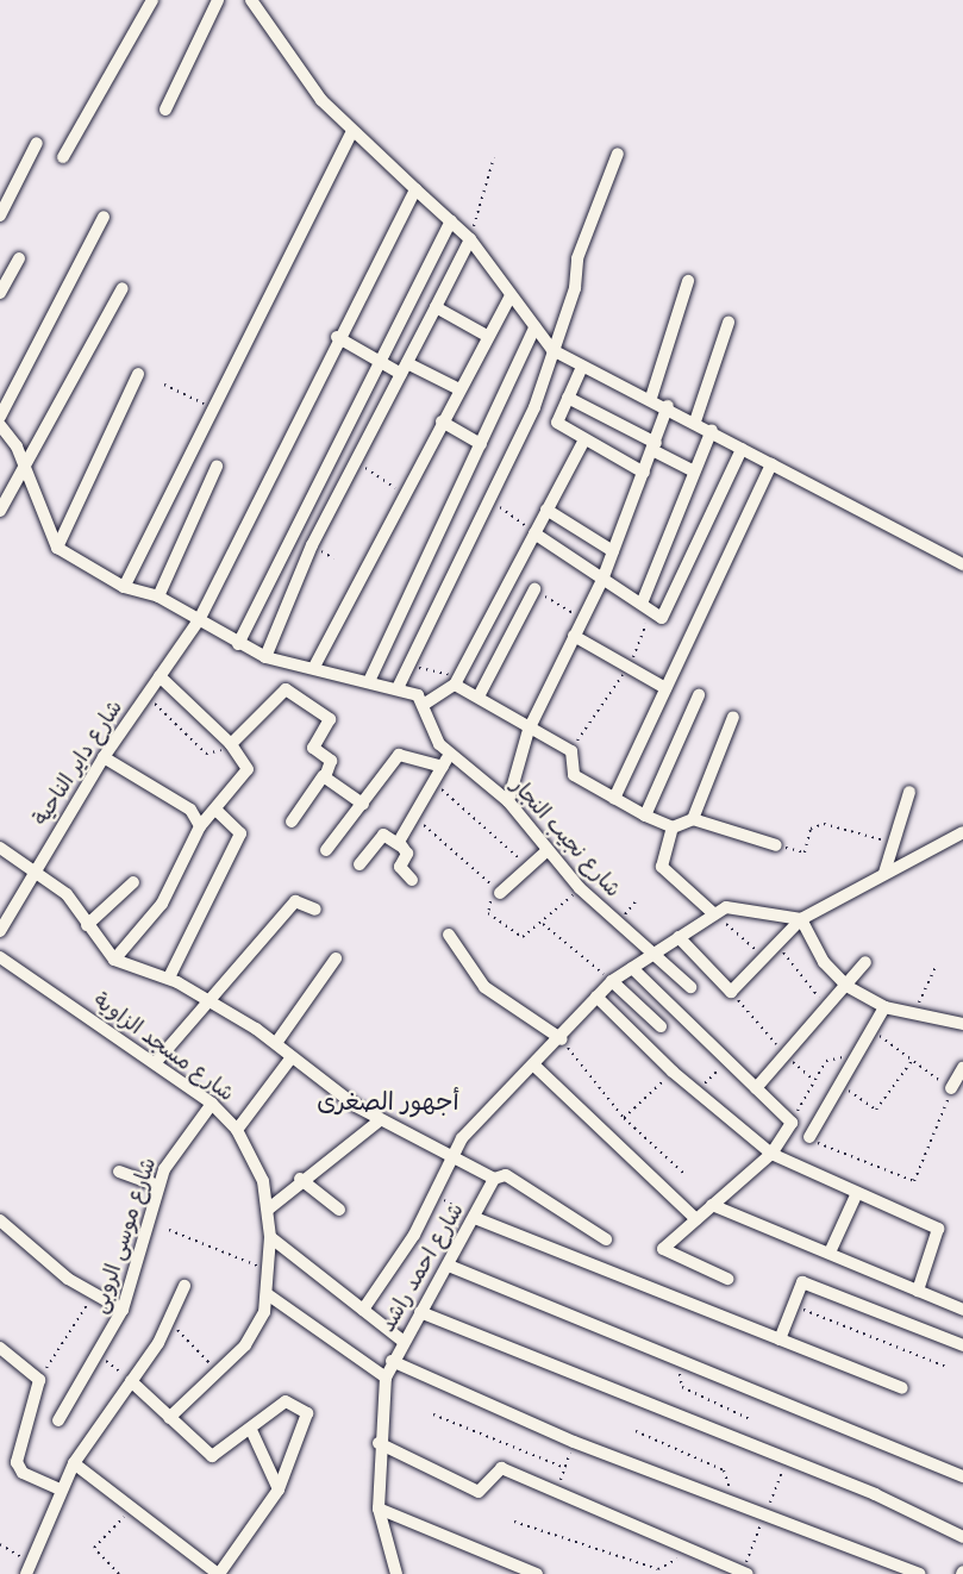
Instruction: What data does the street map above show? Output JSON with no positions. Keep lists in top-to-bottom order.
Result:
{
  "streets": {
    "street": [
      "شارع داير الناحية",
      "شارع نجيب النجار",
      "شارع مسجد الزاوية",
      "شارع موسى الروبى",
      "شارع احمد راشد"
    ]
  },
  "crossings": [
    ["شارع مسجد الزاوية", "شارع موسى الروبى"]
  ],
  "districts": ["أجهور الصغرى"]
}
